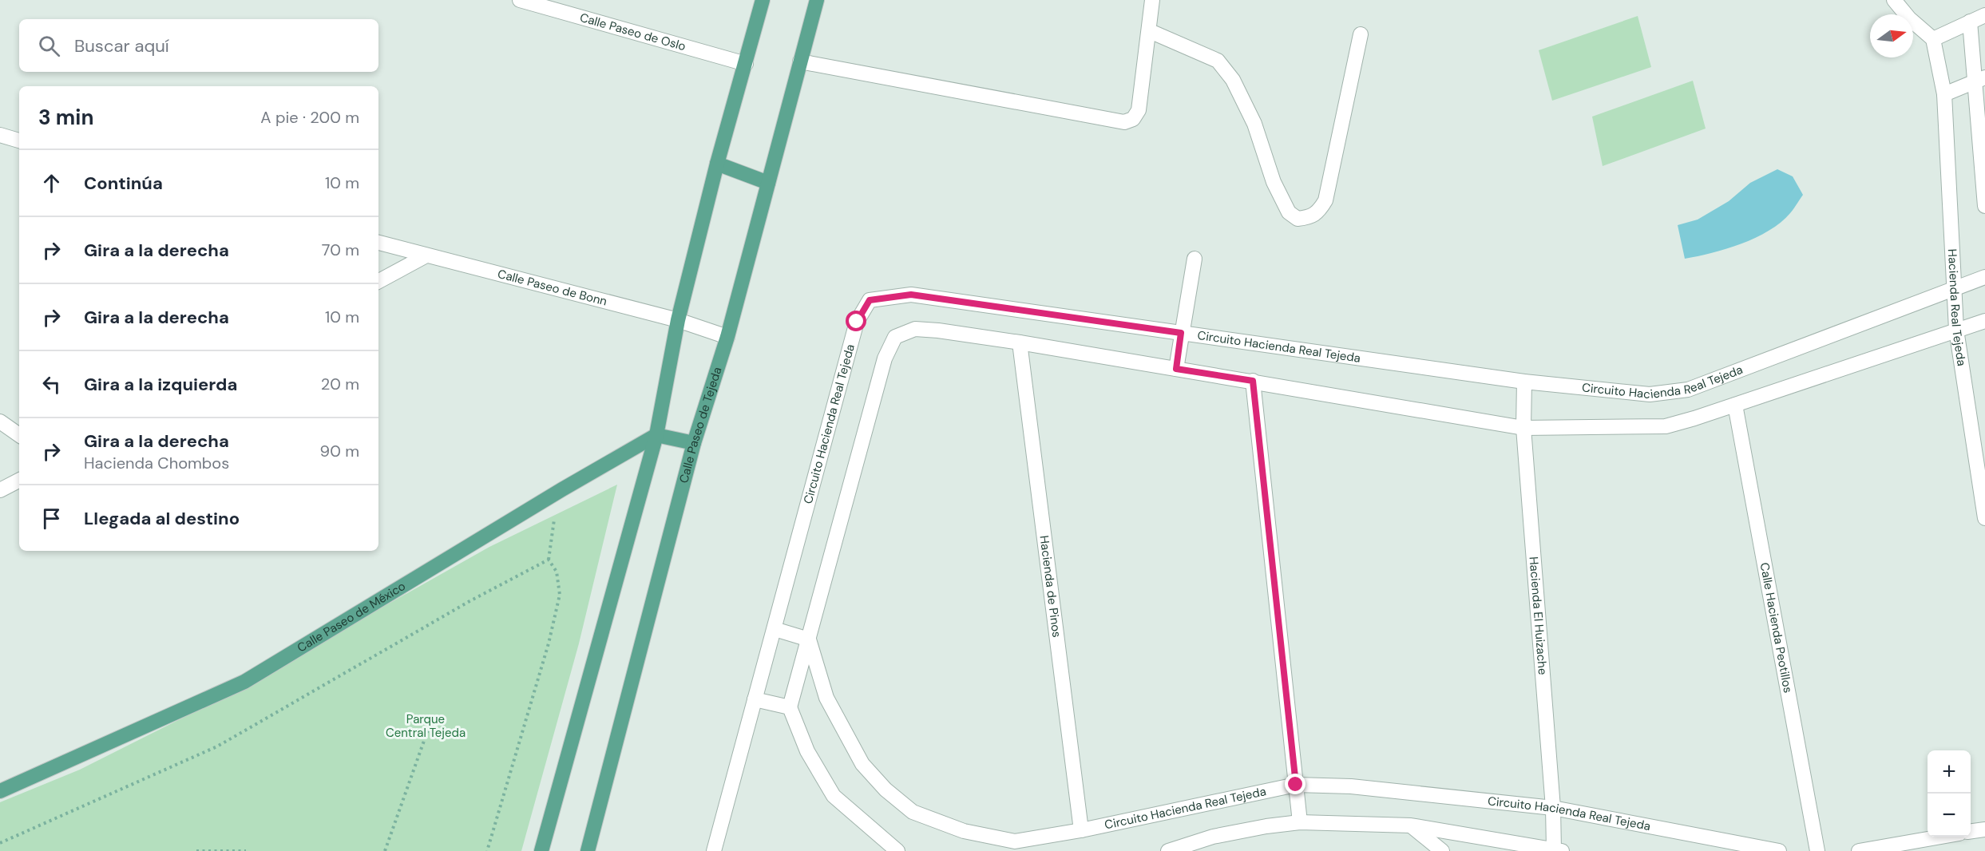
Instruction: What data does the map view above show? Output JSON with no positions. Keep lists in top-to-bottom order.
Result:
{
  "streets": {
    "main road": ["Calle Paseo de Tejeda", "Calle Paseo de México"],
    "street": [
      "Calle Paseo de Oslo",
      "Calle Paseo de Bonn",
      "Hacienda Real Tejeda",
      "Circuito Hacienda Real Tejeda",
      "Hacienda de Pinos",
      "Hacienda El Huizache",
      "Calle Hacienda Peotillos"
    ]
  },
  "crossings": [
    ["Calle Paseo de Bonn", "Calle Paseo de Tejeda"],
    ["Hacienda Real Tejeda", "Circuito Hacienda Real Tejeda"],
    ["Circuito Hacienda Real Tejeda", "Hacienda de Pinos"],
    ["Circuito Hacienda Real Tejeda", "Hacienda El Huizache"]
  ],
  "parks": ["Parque Central Tejeda"],
  "north": "right",
  "page": {
    "search": "Buscar aquí",
    "heading": ["3 min", "A pie · 200 m"],
    "list": [
      ["Continúa", "10 m"],
      ["Gira a la derecha", "70 m"],
      ["Gira a la derecha", "10 m"],
      ["Gira a la izquierda", "20 m"],
      ["Gira a la derecha", "Hacienda Chombos", "90 m"],
      "Llegada al destino"
    ],
    "map_buttons": ["+", "−"]
  }
}
